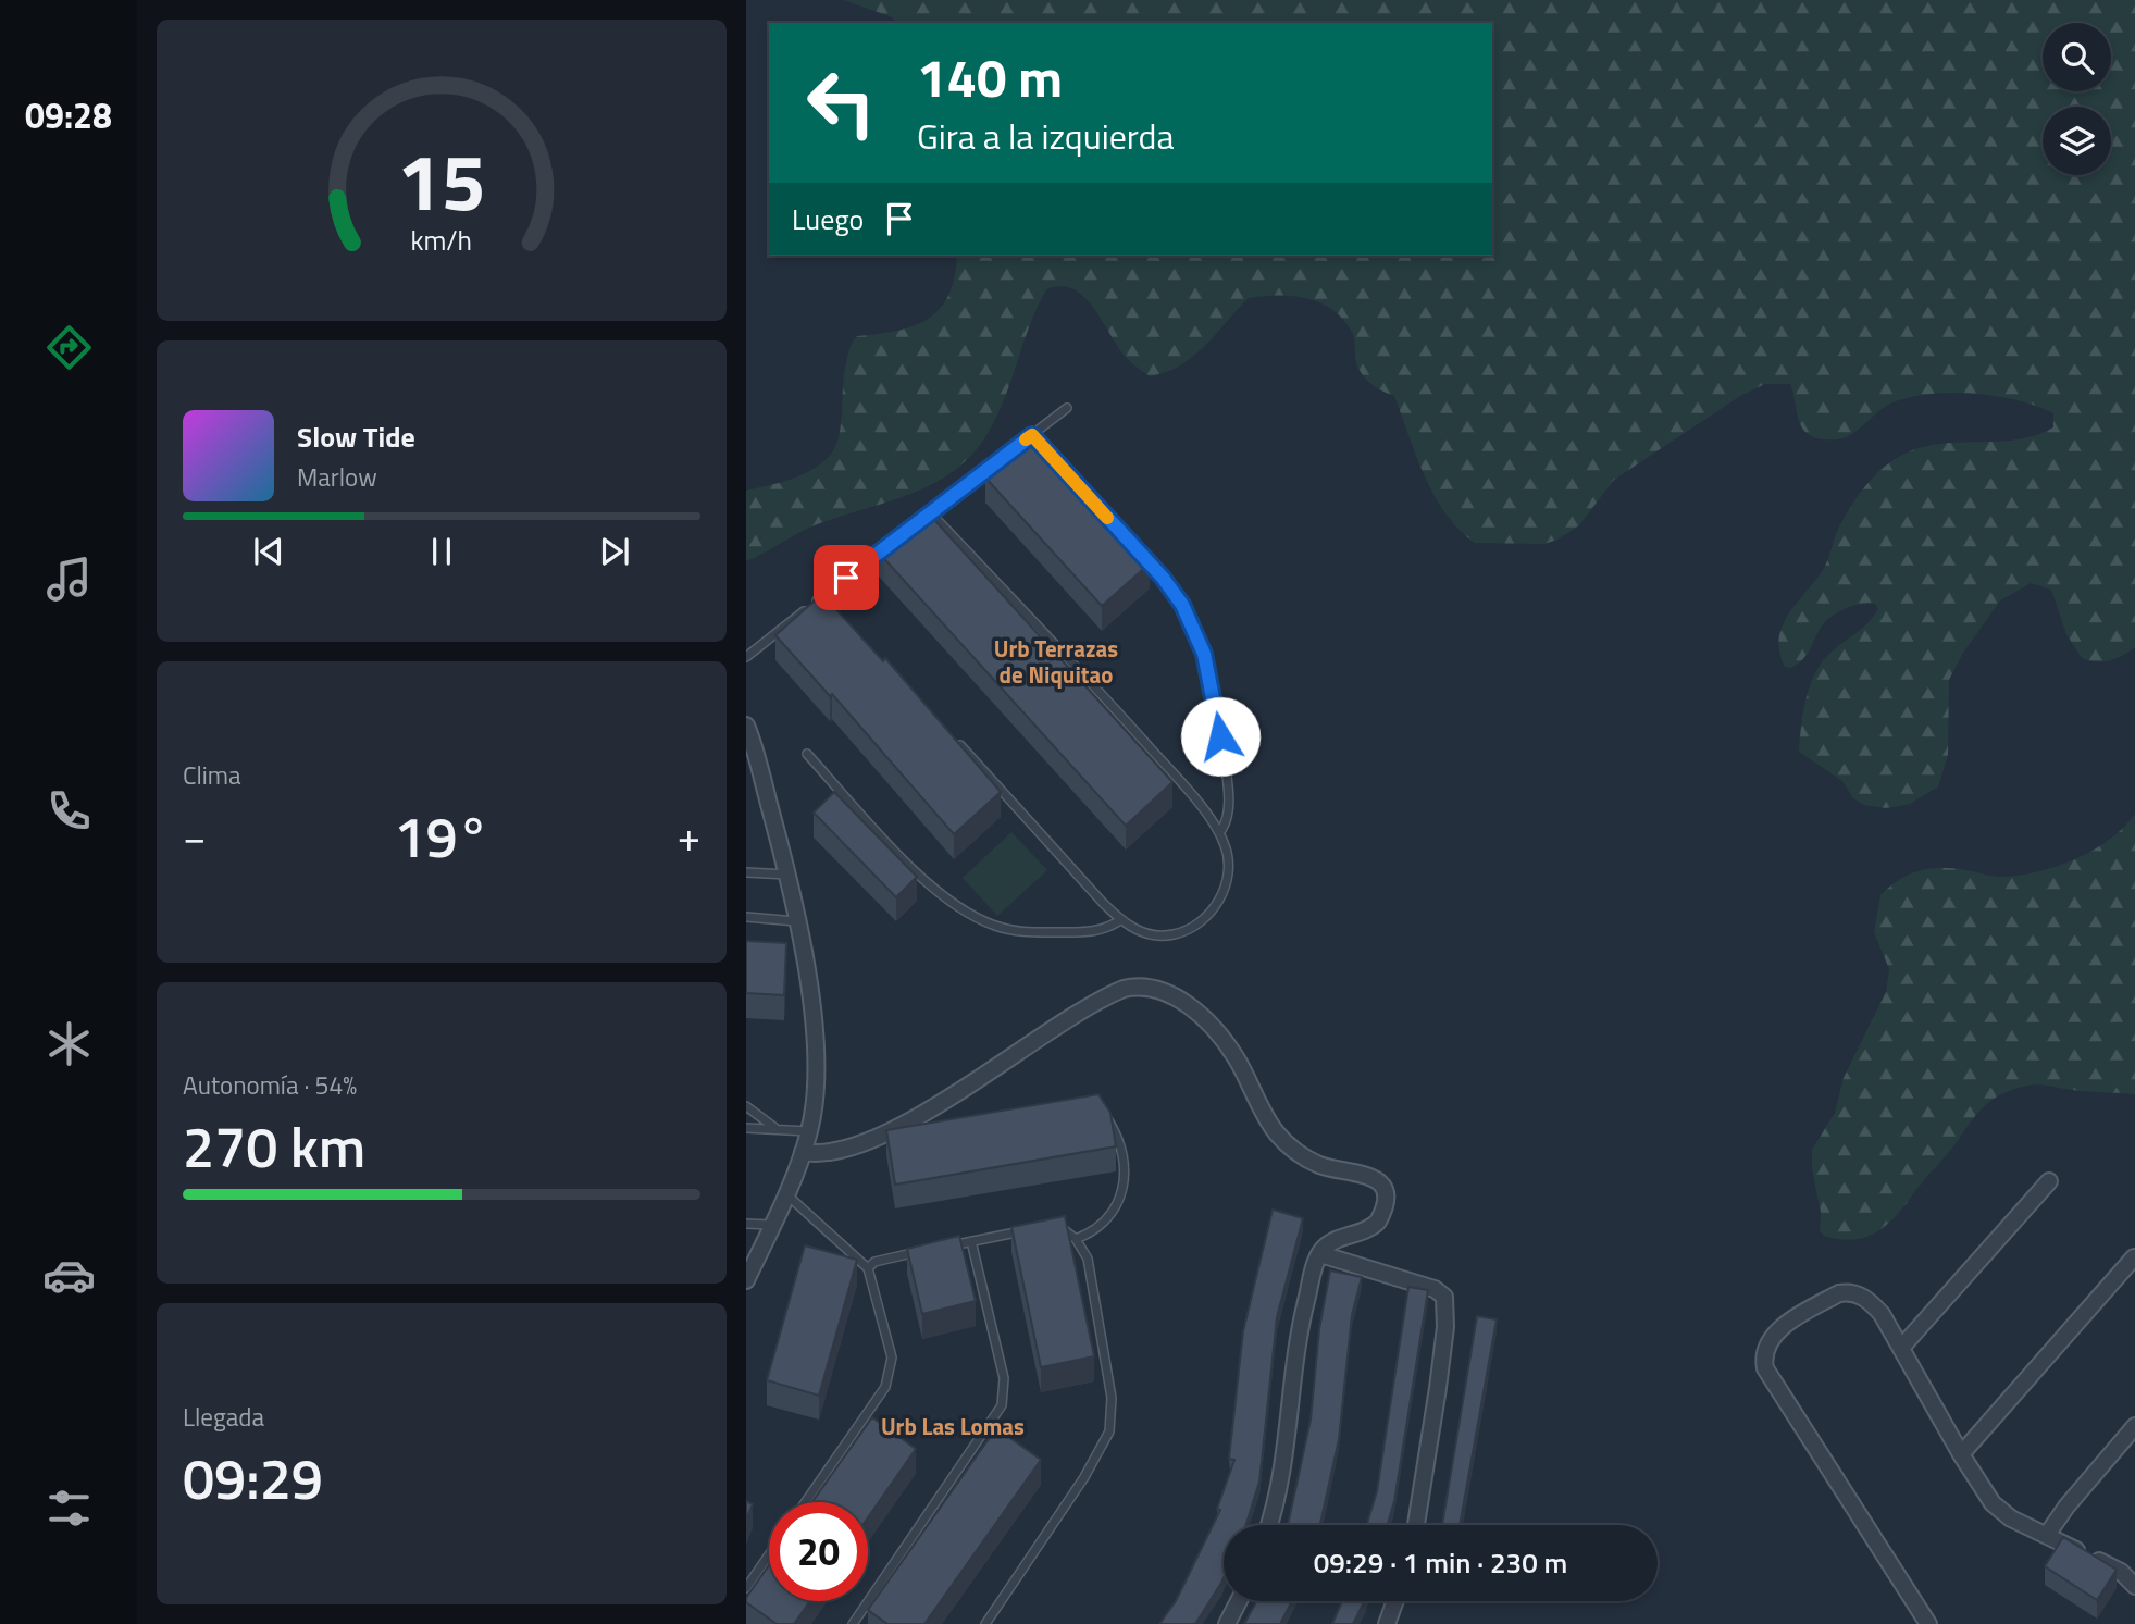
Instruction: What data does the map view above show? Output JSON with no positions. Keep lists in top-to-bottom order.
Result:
{
  "districts": ["Urb Terrazas de Niquitao", "Urb Las Lomas"],
  "page": {
    "tabs": "09:28",
    "turn": ["140 m", "Gira a la izquierda"],
    "then": "Luego",
    "song": ["Slow Tide", "Marlow"],
    "tile": [
      "Clima",
      ["Autonomía · 54%", "270 km"],
      ["Llegada", "09:29"]
    ],
    "heat": ["−", "19°", "+"],
    "limit": "20",
    "trip": "09:29 · 1 min · 230 m",
    "gauge": ["15", "km/h"]
  }
}
